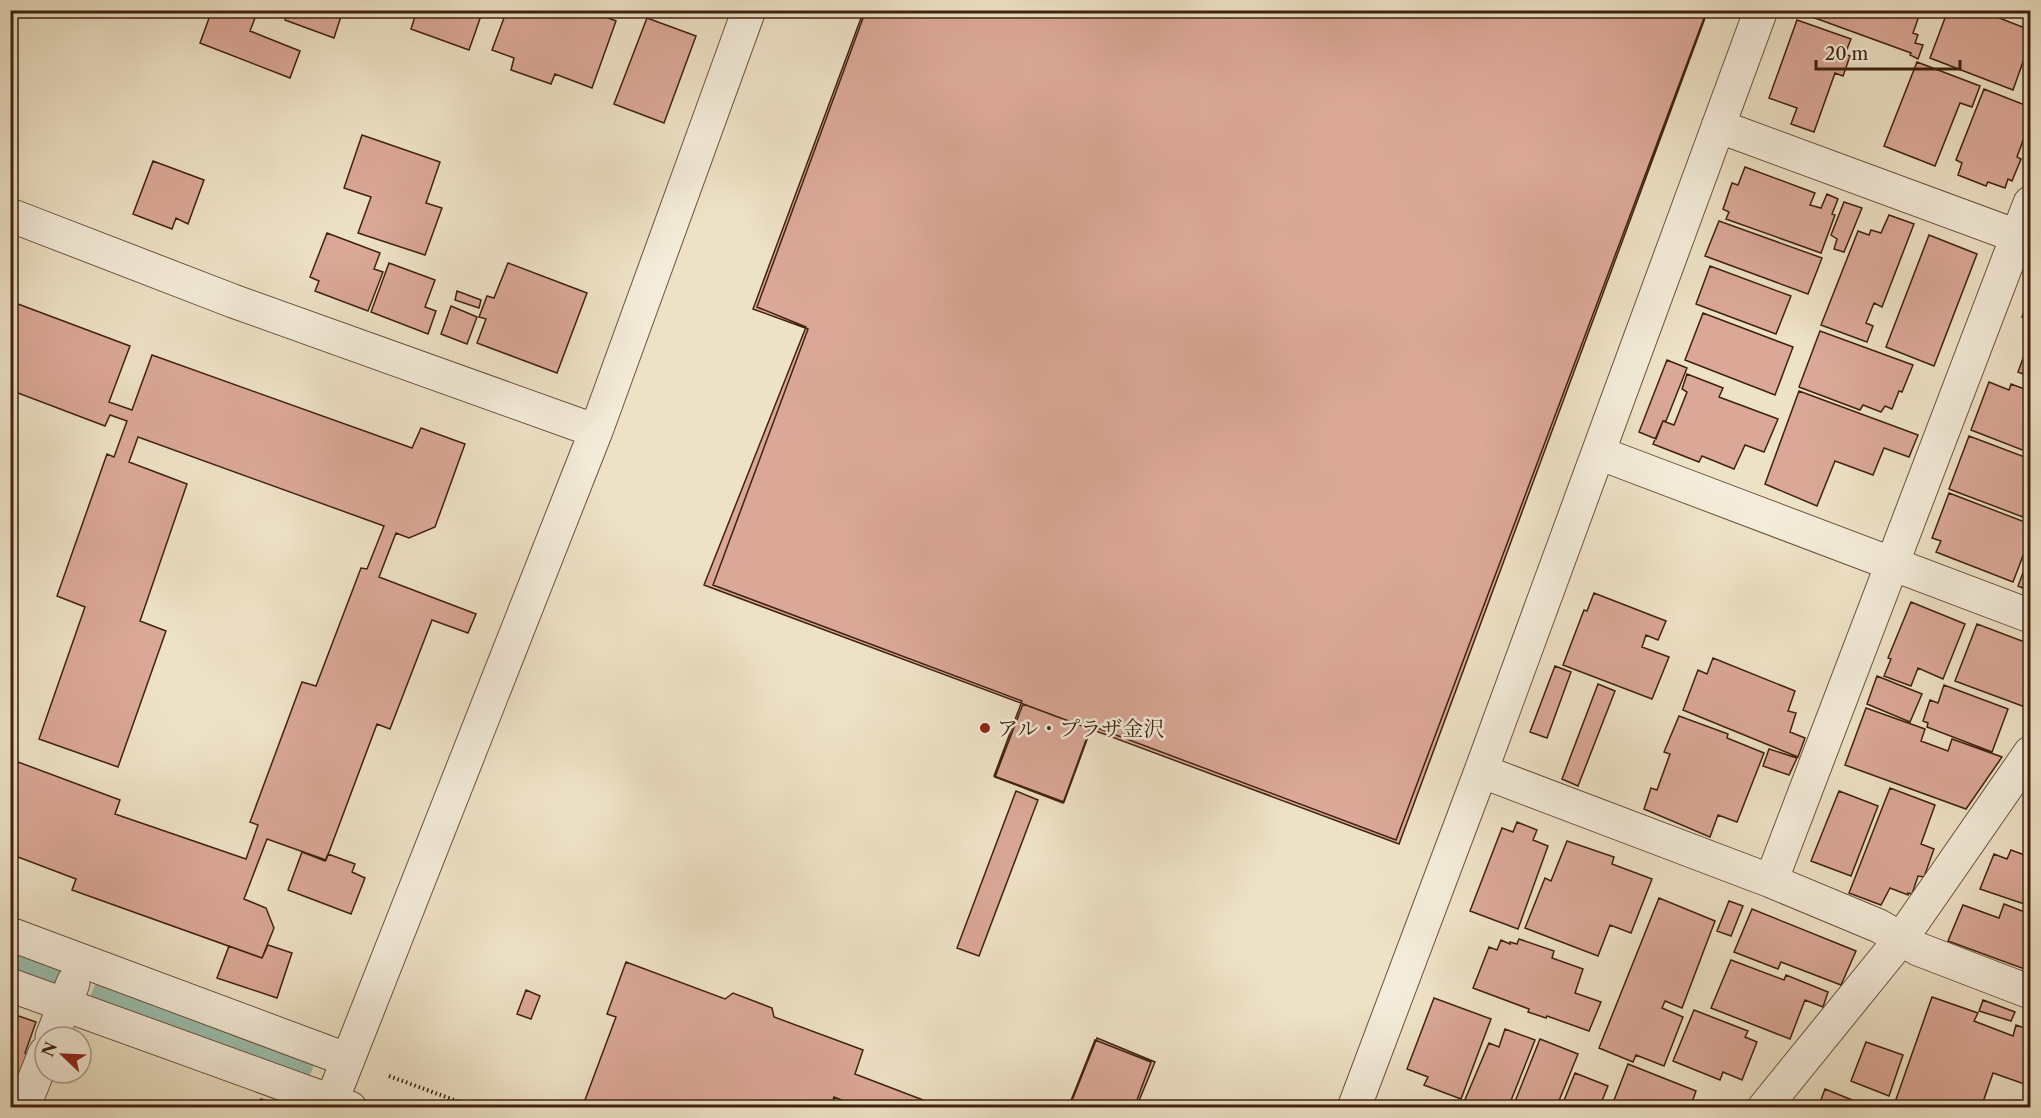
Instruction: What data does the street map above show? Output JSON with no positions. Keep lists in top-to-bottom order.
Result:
{
  "places": ["アル・プラザ金沢"],
  "scale_bar": "20 m",
  "north": "top left"
}
